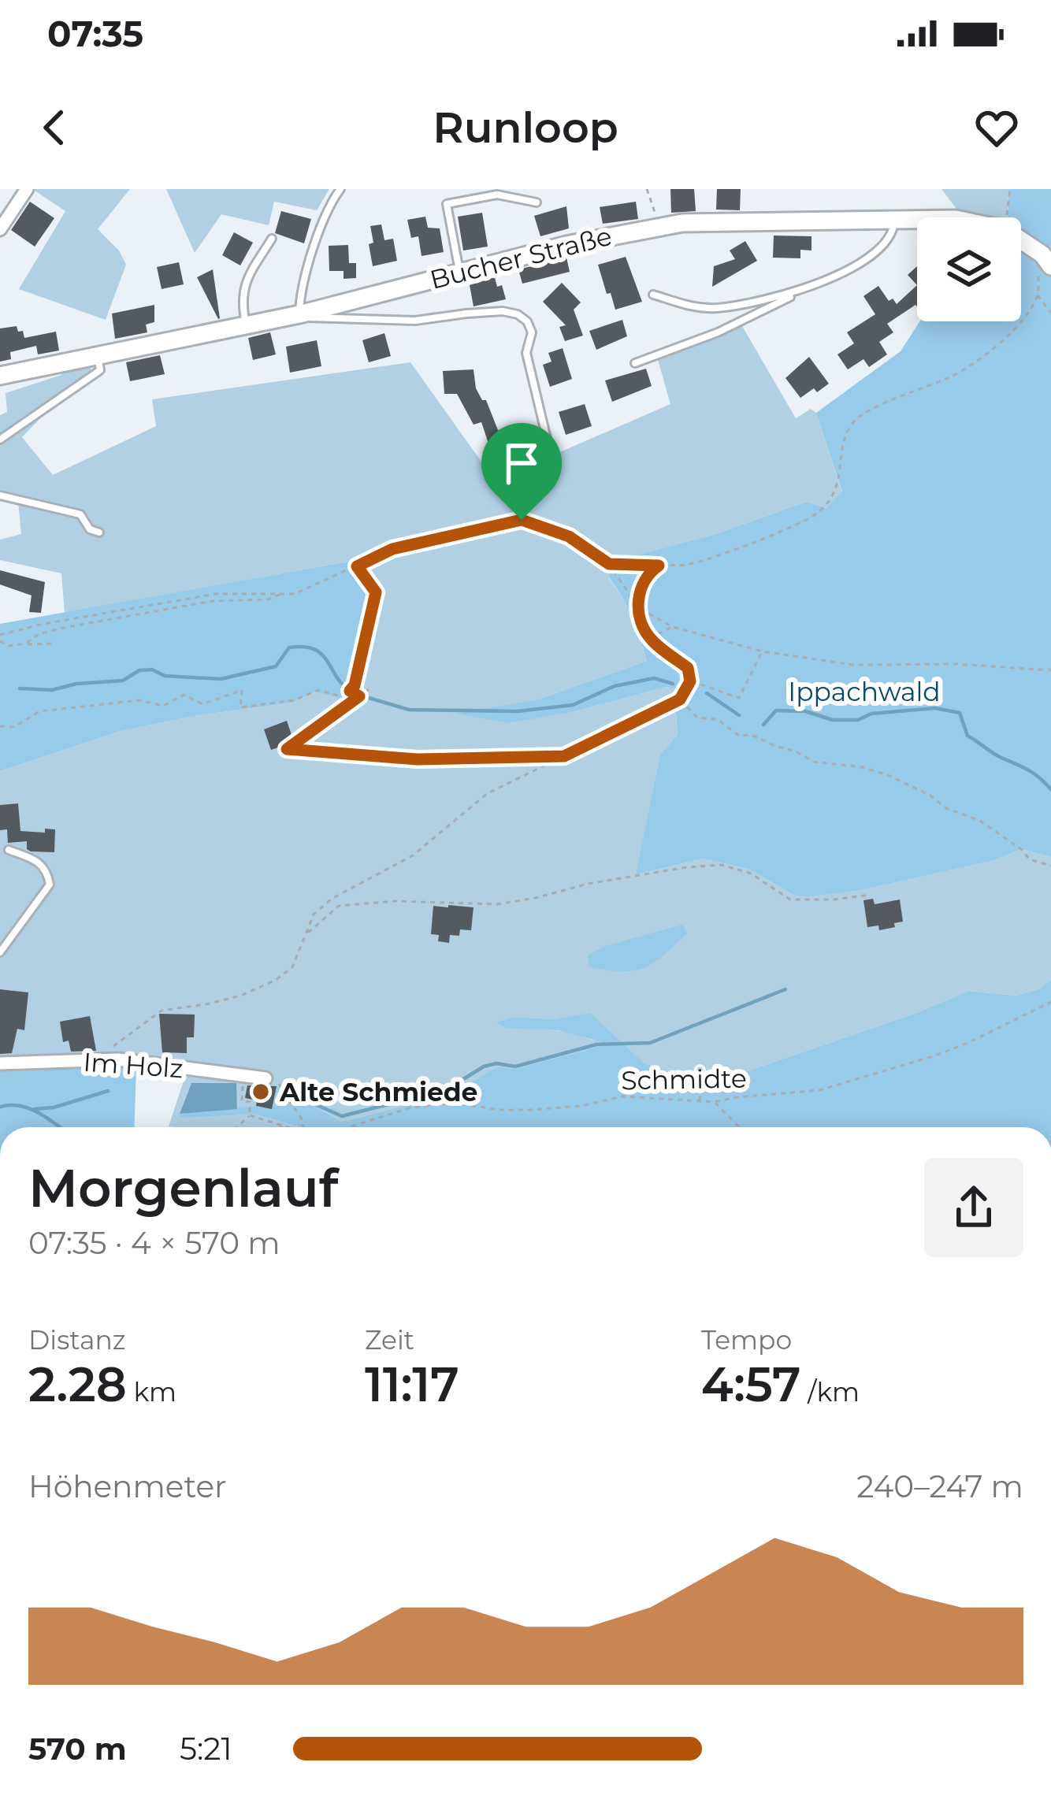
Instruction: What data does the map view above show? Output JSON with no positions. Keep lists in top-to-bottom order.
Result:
{
  "streets": {
    "street": ["Bucher Straße", "Im Holz"],
    "path": ["Schmidte"]
  },
  "parks": ["Ippachwald"],
  "places": ["Alte Schmiede"],
  "page": {
    "status": "07:35",
    "header": "Runloop",
    "heading": ["Morgenlauf", "07:35 · 4 × 570 m"],
    "stats": [
      ["Distanz", "2.28 km"],
      ["Zeit", "11:17"],
      ["Tempo", "4:57 /km"]
    ],
    "chart": ["Höhenmeter", "240–247 m"],
    "list": [
      {
        "name": "570 m",
        "note": "5:21"
      }
    ]
  }
}
